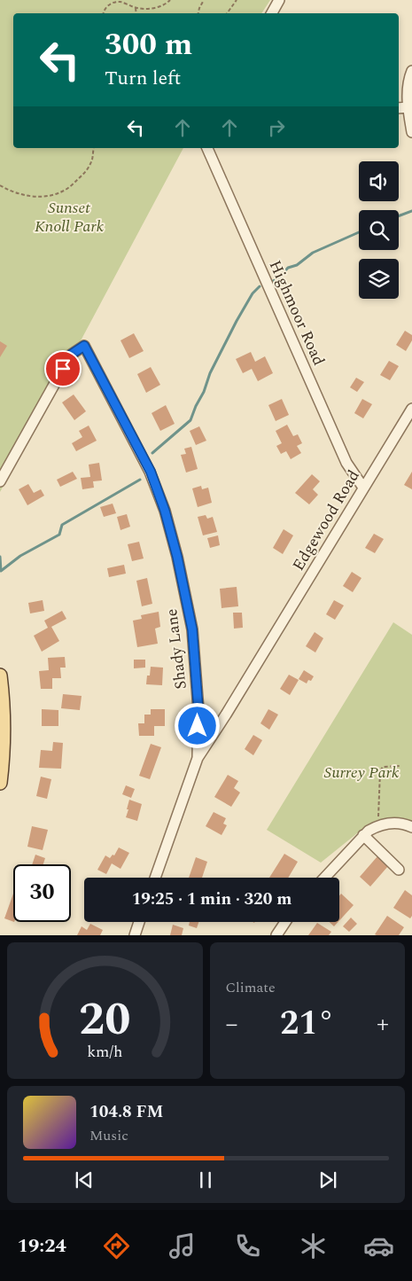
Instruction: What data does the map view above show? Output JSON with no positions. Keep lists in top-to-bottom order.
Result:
{
  "streets": {
    "street": ["Highmoor Road", "Edgewood Road", "Shady Lane"]
  },
  "crossings": [
    ["Highmoor Road", "Edgewood Road"],
    ["Edgewood Road", "Shady Lane"]
  ],
  "parks": ["Sunset Knoll Park", "Surrey Park"],
  "page": {
    "turn": ["300 m", "Turn left"],
    "limit": "30",
    "trip": "19:25 · 1 min · 320 m",
    "tile": "Climate",
    "heat": ["−", "21°", "+"],
    "song": ["104.8 FM", "Music"],
    "tabs": "19:24",
    "gauge": ["20", "km/h"]
  }
}
